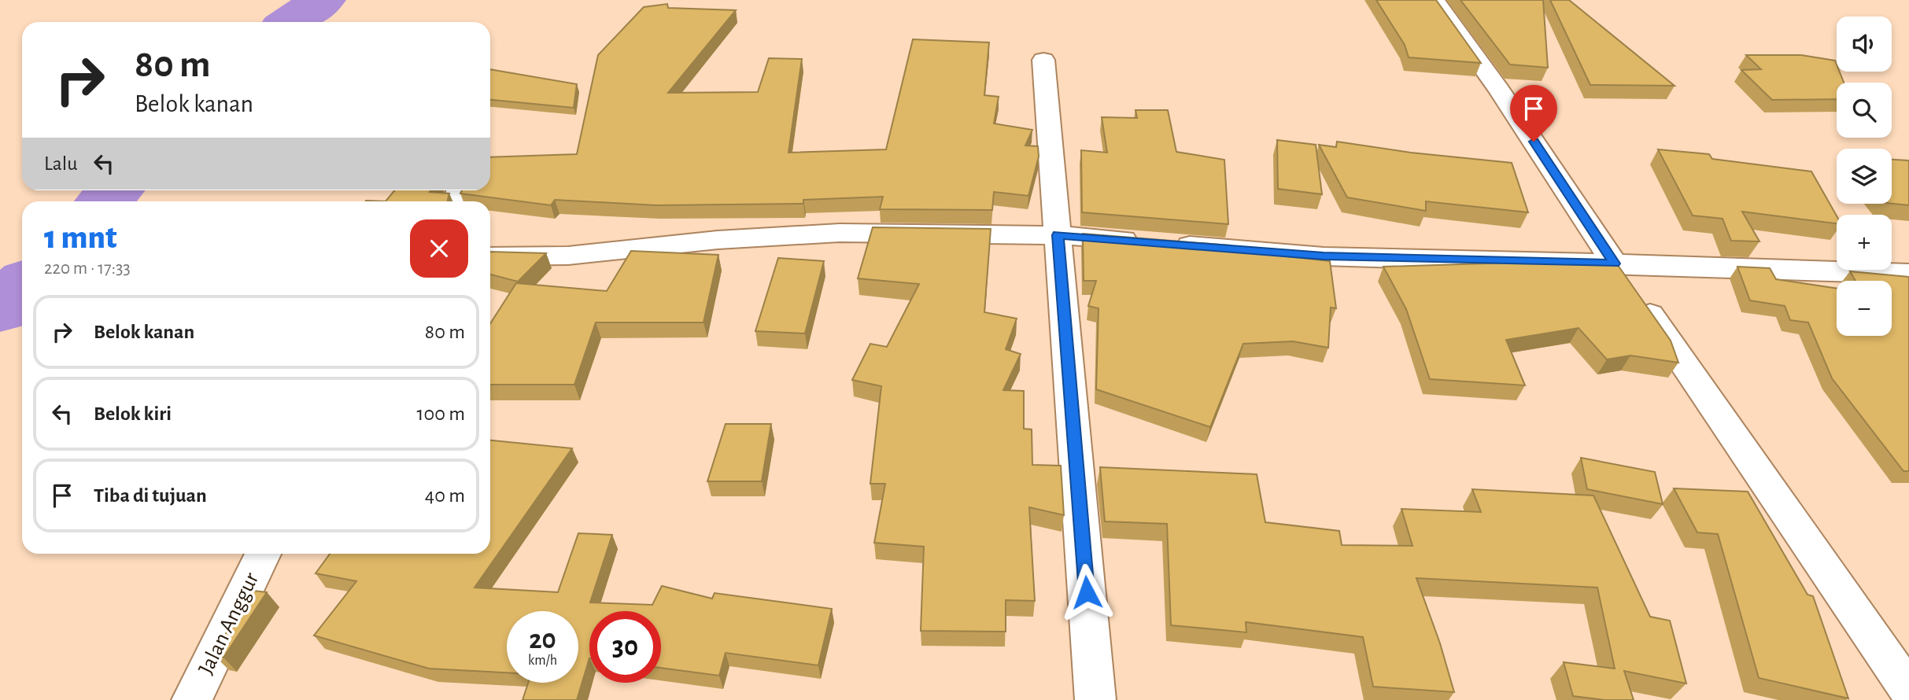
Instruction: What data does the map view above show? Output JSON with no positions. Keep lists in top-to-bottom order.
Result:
{
  "streets": {
    "street": ["Jalan Anggur"]
  },
  "page": {
    "map_buttons": ["+", "−"],
    "turn": ["80 m", "Belok kanan"],
    "then": "Lalu",
    "heading": ["1 mnt", "220 m · 17:33"],
    "list": [
      {
        "name": "Belok kanan",
        "value": "80 m"
      },
      {
        "name": "Belok kiri",
        "value": "100 m"
      },
      {
        "name": "Tiba di tujuan",
        "value": "40 m"
      }
    ],
    "speed": "20 km/h",
    "limit": "30"
  }
}
